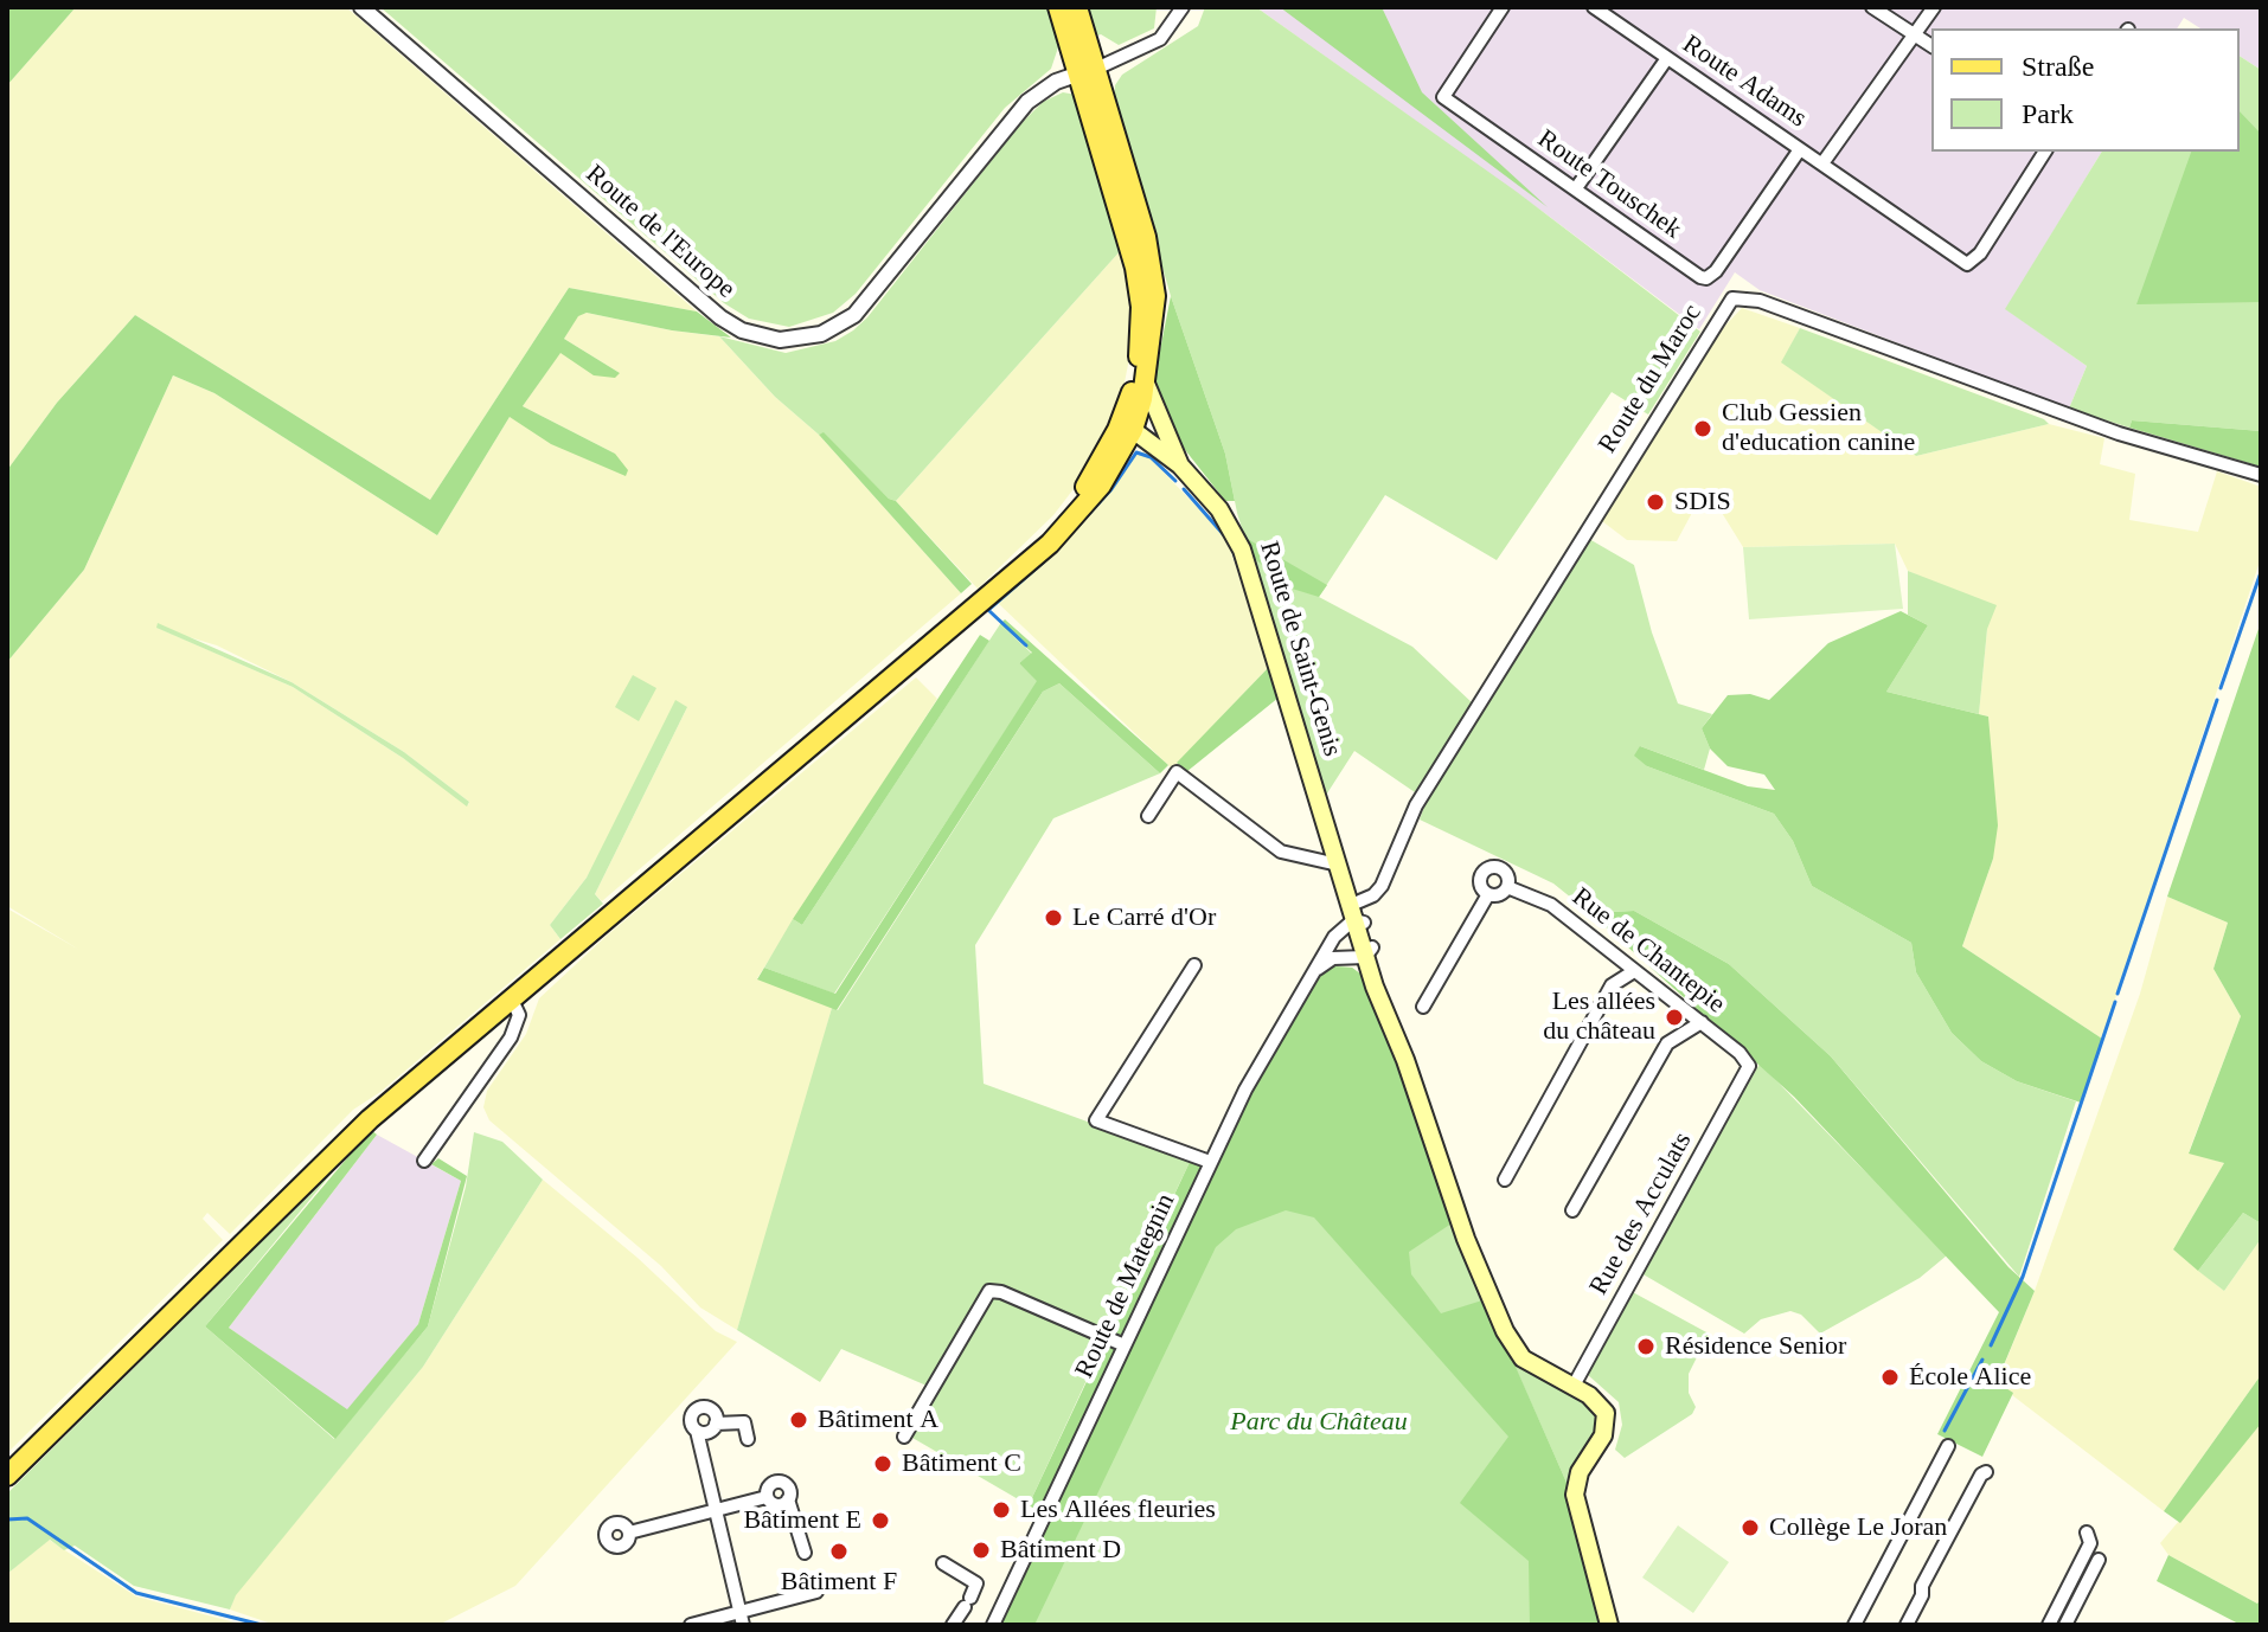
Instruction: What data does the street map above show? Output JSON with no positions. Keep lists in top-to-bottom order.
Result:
{
  "streets": {
    "main road": ["Route de Saint-Genis"],
    "street": [
      "Route Adams",
      "Route Touschek",
      "Route de l'Europe",
      "Route du Maroc",
      "Rue de Chantepie",
      "Rue des Acculats",
      "Route de Mategnin"
    ]
  },
  "crossings": [
    ["Route Adams", "Route Touschek"],
    ["Route du Maroc", "Route de Saint-Genis"],
    ["Route du Maroc", "Route de Mategnin"],
    ["Route de Saint-Genis", "Rue des Acculats"],
    ["Route de Saint-Genis", "Route de Mategnin"],
    ["Rue de Chantepie", "Rue des Acculats"]
  ],
  "parks": ["Parc du Château"],
  "places": [
    "Club Gessien d'education canine",
    "SDIS",
    "Le Carré d'Or",
    "Les allées du château",
    "Résidence Senior",
    "École Alice",
    "Bâtiment A",
    "Bâtiment C",
    "Les Allées fleuries",
    "Bâtiment E",
    "Collège Le Joran",
    "Bâtiment D",
    "Bâtiment F"
  ],
  "legend": ["Straße", "Park"]
}
